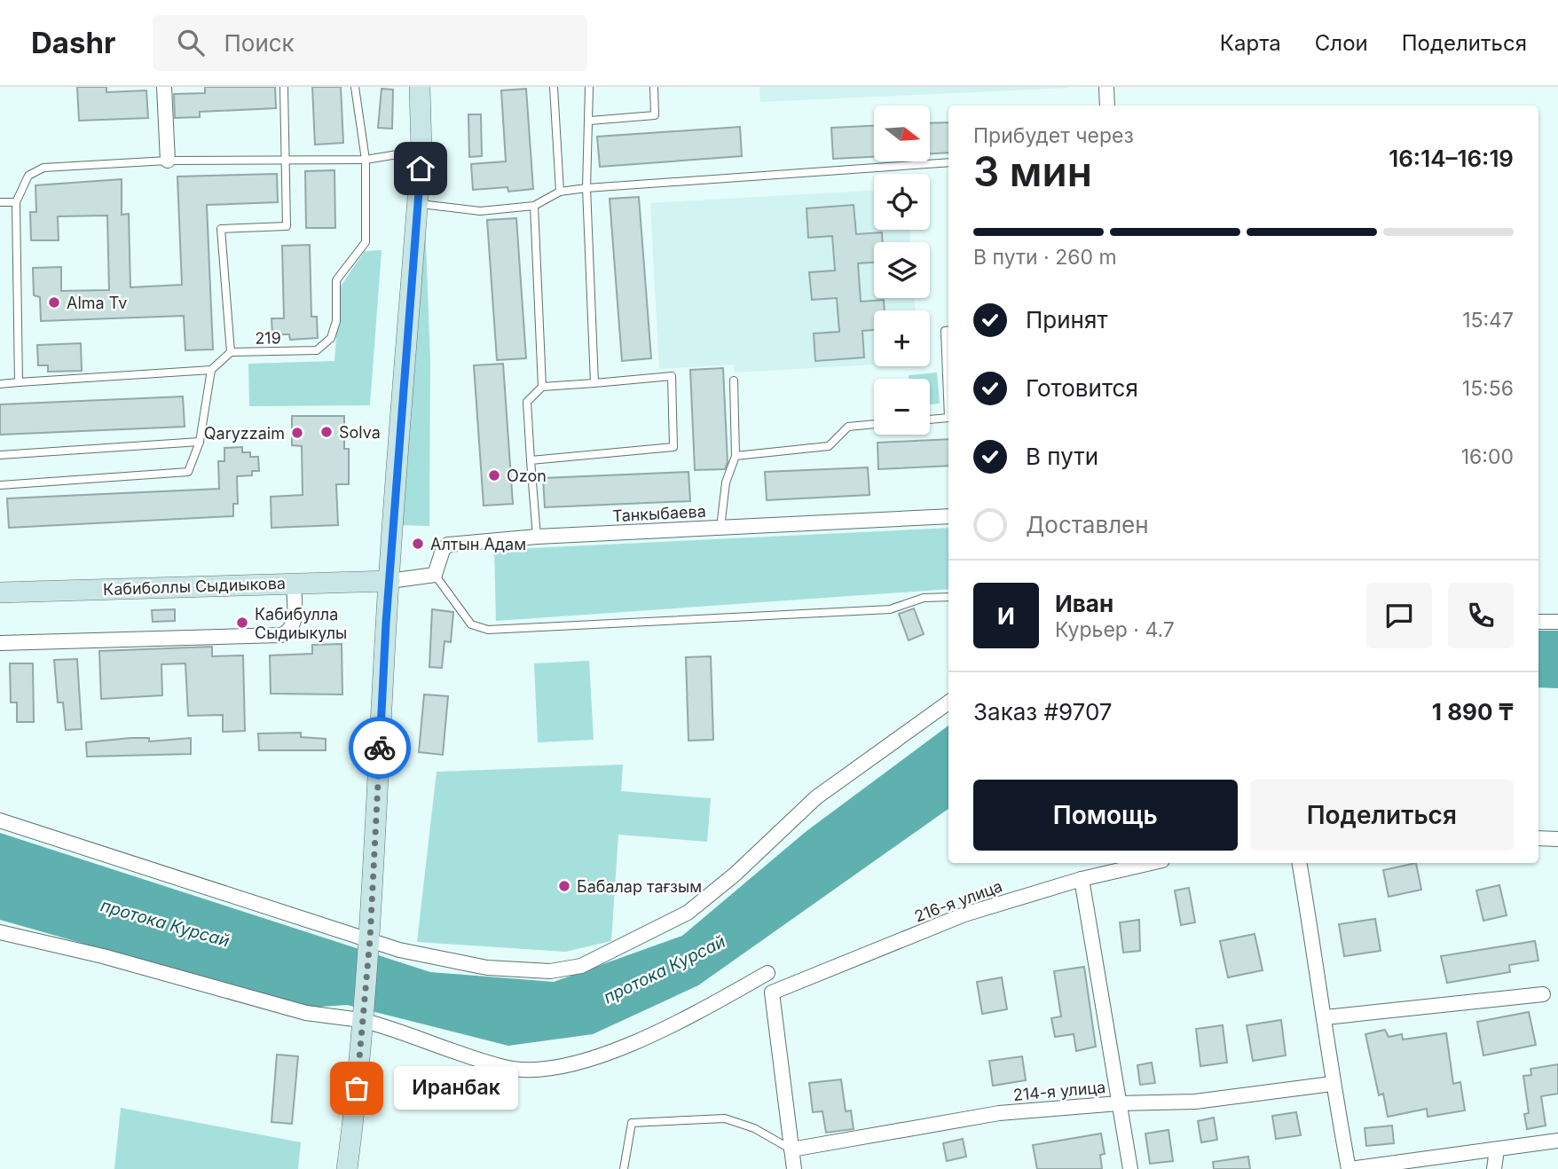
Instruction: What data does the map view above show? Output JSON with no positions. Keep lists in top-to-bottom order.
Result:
{
  "streets": {
    "street": [
      "Танкыбаева",
      "Кабиболлы Сыдиыкова",
      "216-я улица",
      "214-я улица"
    ],
    "lane": ["219"]
  },
  "crossings": [
    ["216-я улица", "214-я улица"]
  ],
  "water": ["протока Курсай"],
  "places": [
    "Alma Tv",
    "Solva",
    "Qaryzzaim",
    "Ozon",
    "Алтын Адам",
    "Кабибулла Сыдиыкулы",
    "Бабалар тағзым",
    "Иранбак"
  ],
  "north": "right",
  "page": {
    "header": "Dashr",
    "search": "Поиск",
    "nav": ["Карта", "Слои", "Поделиться"],
    "map_buttons": ["+", "−"],
    "heading": ["3 мин", "Прибудет через", "16:14–16:19"],
    "panel": [
      "Иван",
      "Курьер · 4.7",
      "Заказ #9707",
      "1 890 ₸"
    ],
    "bar": "В пути · 260 m",
    "list": [
      ["Принят", "15:47"],
      ["Готовится", "15:56"],
      ["В пути", "16:00"],
      "Доставлен"
    ],
    "round": "И",
    "buttons": ["Помощь", "Поделиться"],
    "bubble": "Иранбак"
  }
}
